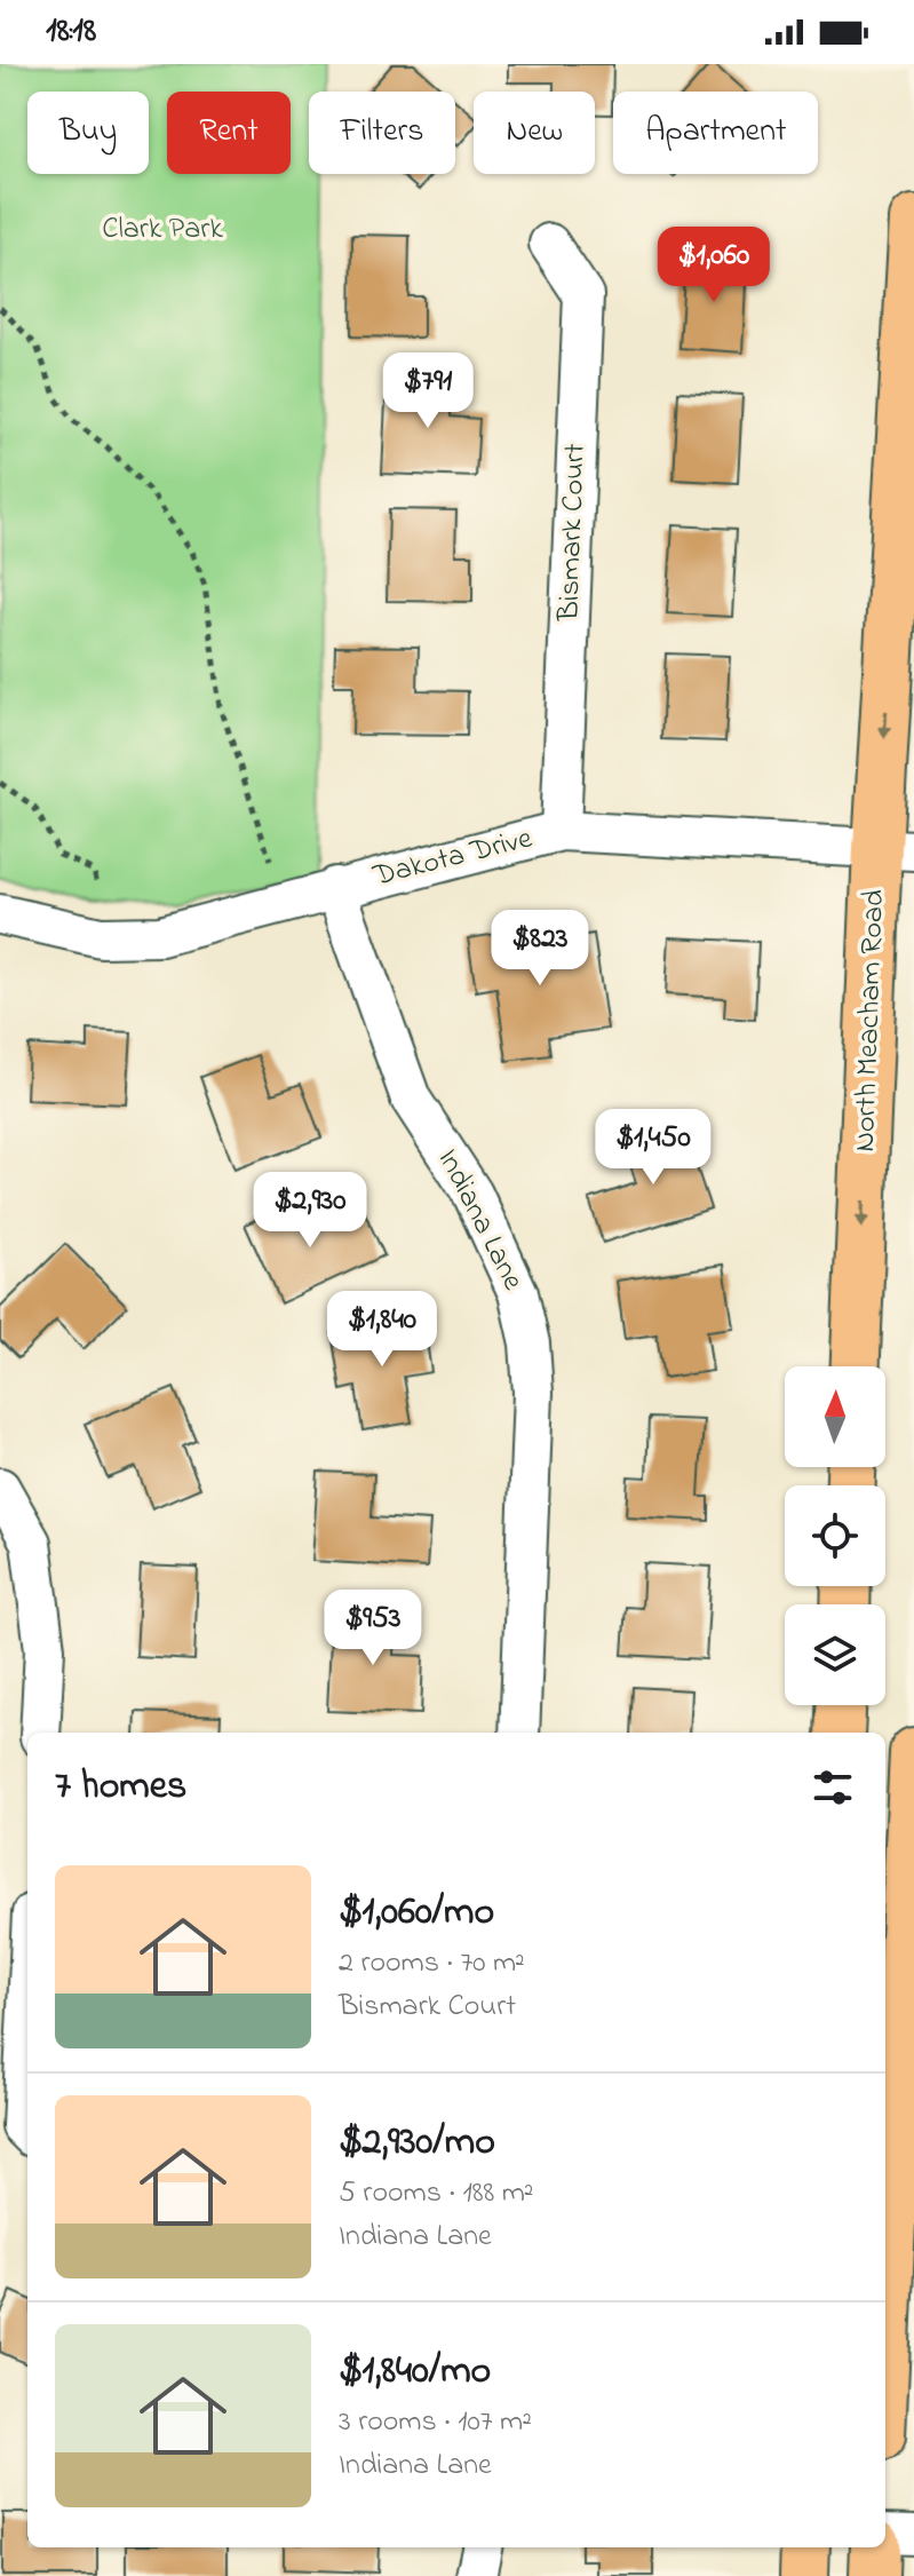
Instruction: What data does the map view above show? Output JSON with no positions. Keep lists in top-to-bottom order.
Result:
{
  "streets": {
    "main road": ["North Meacham Road"],
    "street": ["Bismark Court", "Dakota Drive", "Indiana Lane"]
  },
  "crossings": [
    ["Bismark Court", "Dakota Drive"],
    ["Dakota Drive", "North Meacham Road"],
    ["Dakota Drive", "Indiana Lane"]
  ],
  "one_way": ["North Meacham Road"],
  "parks": ["Clark Park"],
  "north": "top",
  "page": {
    "status": "18:18",
    "chip": [
      "Buy",
      "Rent",
      "Filters",
      "New",
      "Apartment"
    ],
    "price": [
      "$1,060",
      "$791",
      "$823",
      "$1,450",
      "$2,930",
      "$1,840",
      "$953"
    ],
    "heading": "7 homes",
    "list": [
      {
        "name": "$1,060/mo",
        "note": "2 rooms · 70 m² · Bismark Court"
      },
      {
        "name": "$2,930/mo",
        "note": "5 rooms · 188 m² · Indiana Lane"
      },
      {
        "name": "$1,840/mo",
        "note": "3 rooms · 107 m² · Indiana Lane"
      }
    ]
  }
}
